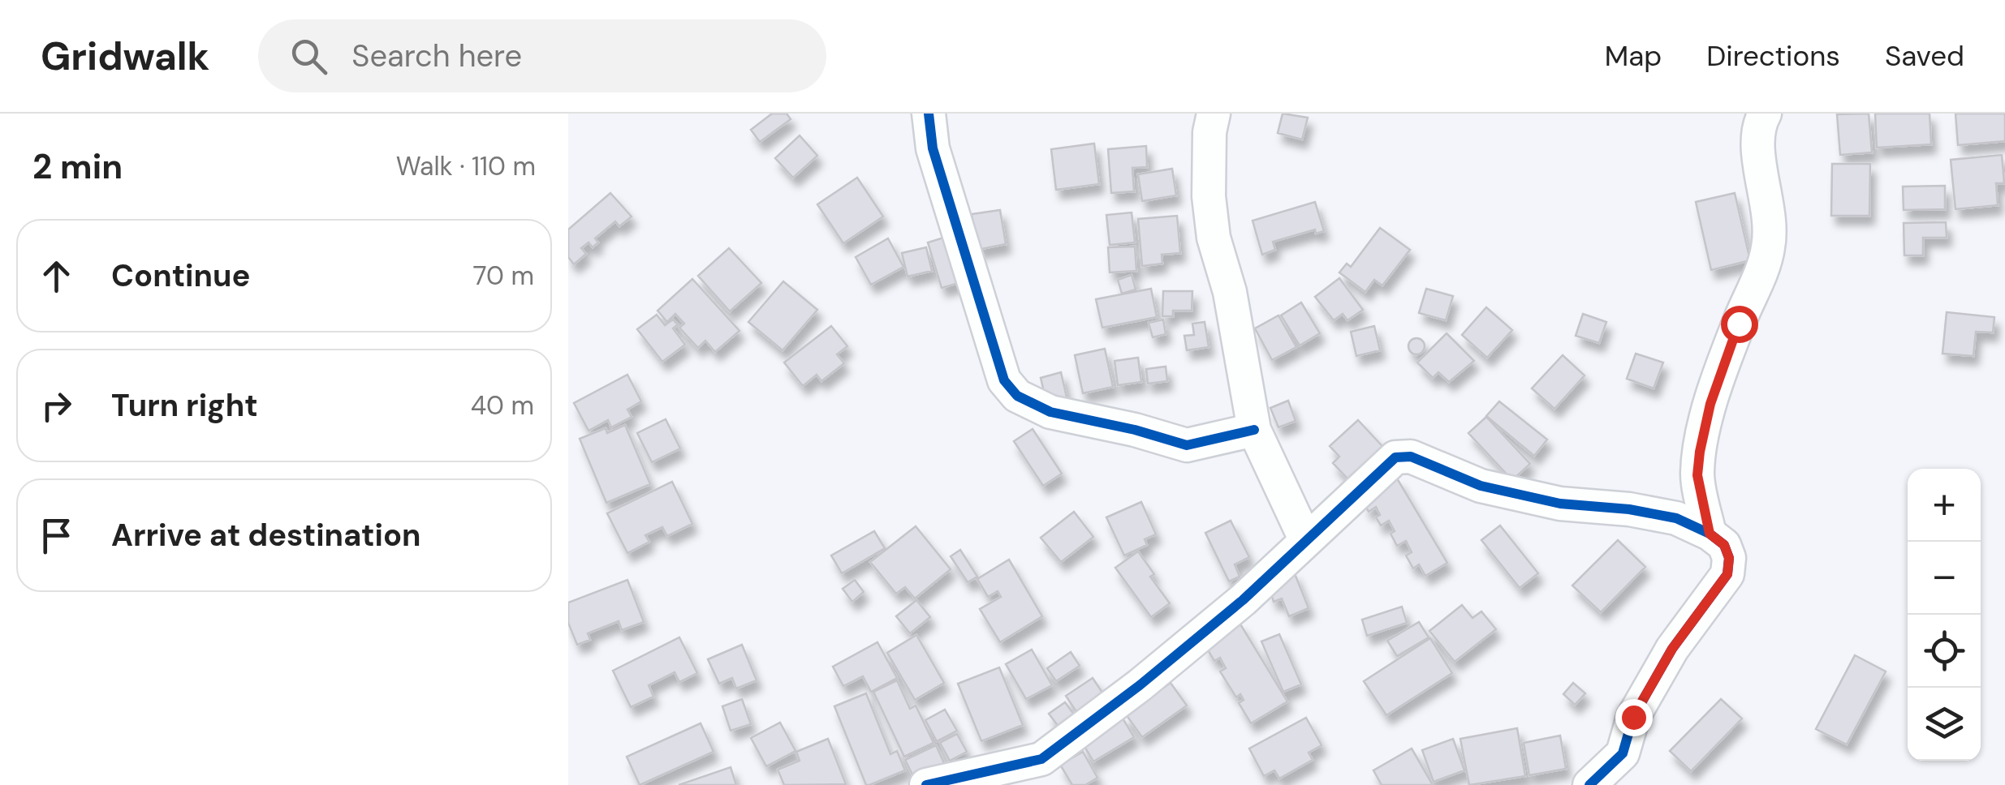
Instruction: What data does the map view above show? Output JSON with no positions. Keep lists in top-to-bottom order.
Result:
{
  "page": {
    "header": "Gridwalk",
    "search": "Search here",
    "nav": ["Map", "Directions", "Saved"],
    "heading": ["2 min", "Walk · 110 m"],
    "list": [
      ["Continue", "70 m"],
      ["Turn right", "40 m"],
      "Arrive at destination"
    ],
    "map_buttons": ["+", "−"]
  }
}
